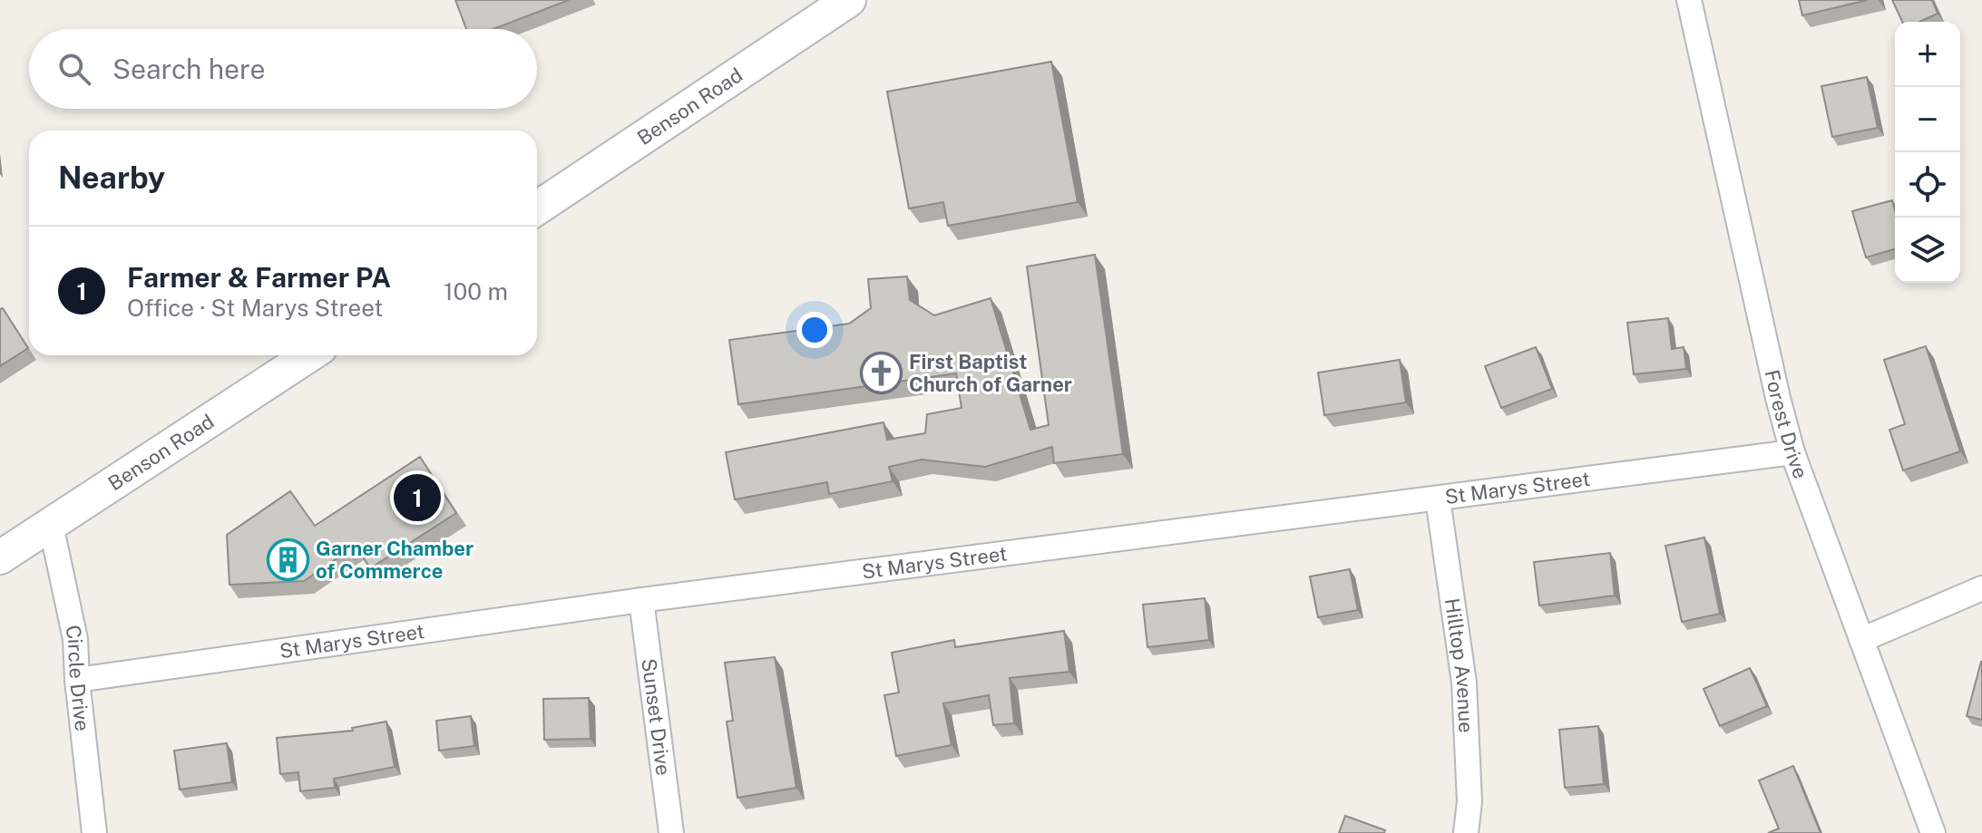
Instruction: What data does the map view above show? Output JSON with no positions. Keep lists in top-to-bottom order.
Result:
{
  "streets": {
    "main road": ["Benson Road"],
    "street": [
      "Forest Drive",
      "St Marys Street",
      "Hilltop Avenue",
      "Circle Drive",
      "Sunset Drive"
    ]
  },
  "crossings": [
    ["Benson Road", "Circle Drive"],
    ["Forest Drive", "St Marys Street"],
    ["St Marys Street", "Hilltop Avenue"],
    ["St Marys Street", "Circle Drive"],
    ["St Marys Street", "Sunset Drive"]
  ],
  "places": {
    "church": ["First Baptist Church of Garner"],
    "building": ["Garner Chamber of Commerce"]
  },
  "page": {
    "map_buttons": ["+", "−"],
    "search": "Search here",
    "heading": "Nearby",
    "list": [
      {
        "mark": "1",
        "name": "Farmer & Farmer PA",
        "note": "Office · St Marys Street",
        "value": "100 m"
      }
    ],
    "pins": "1"
  }
}
